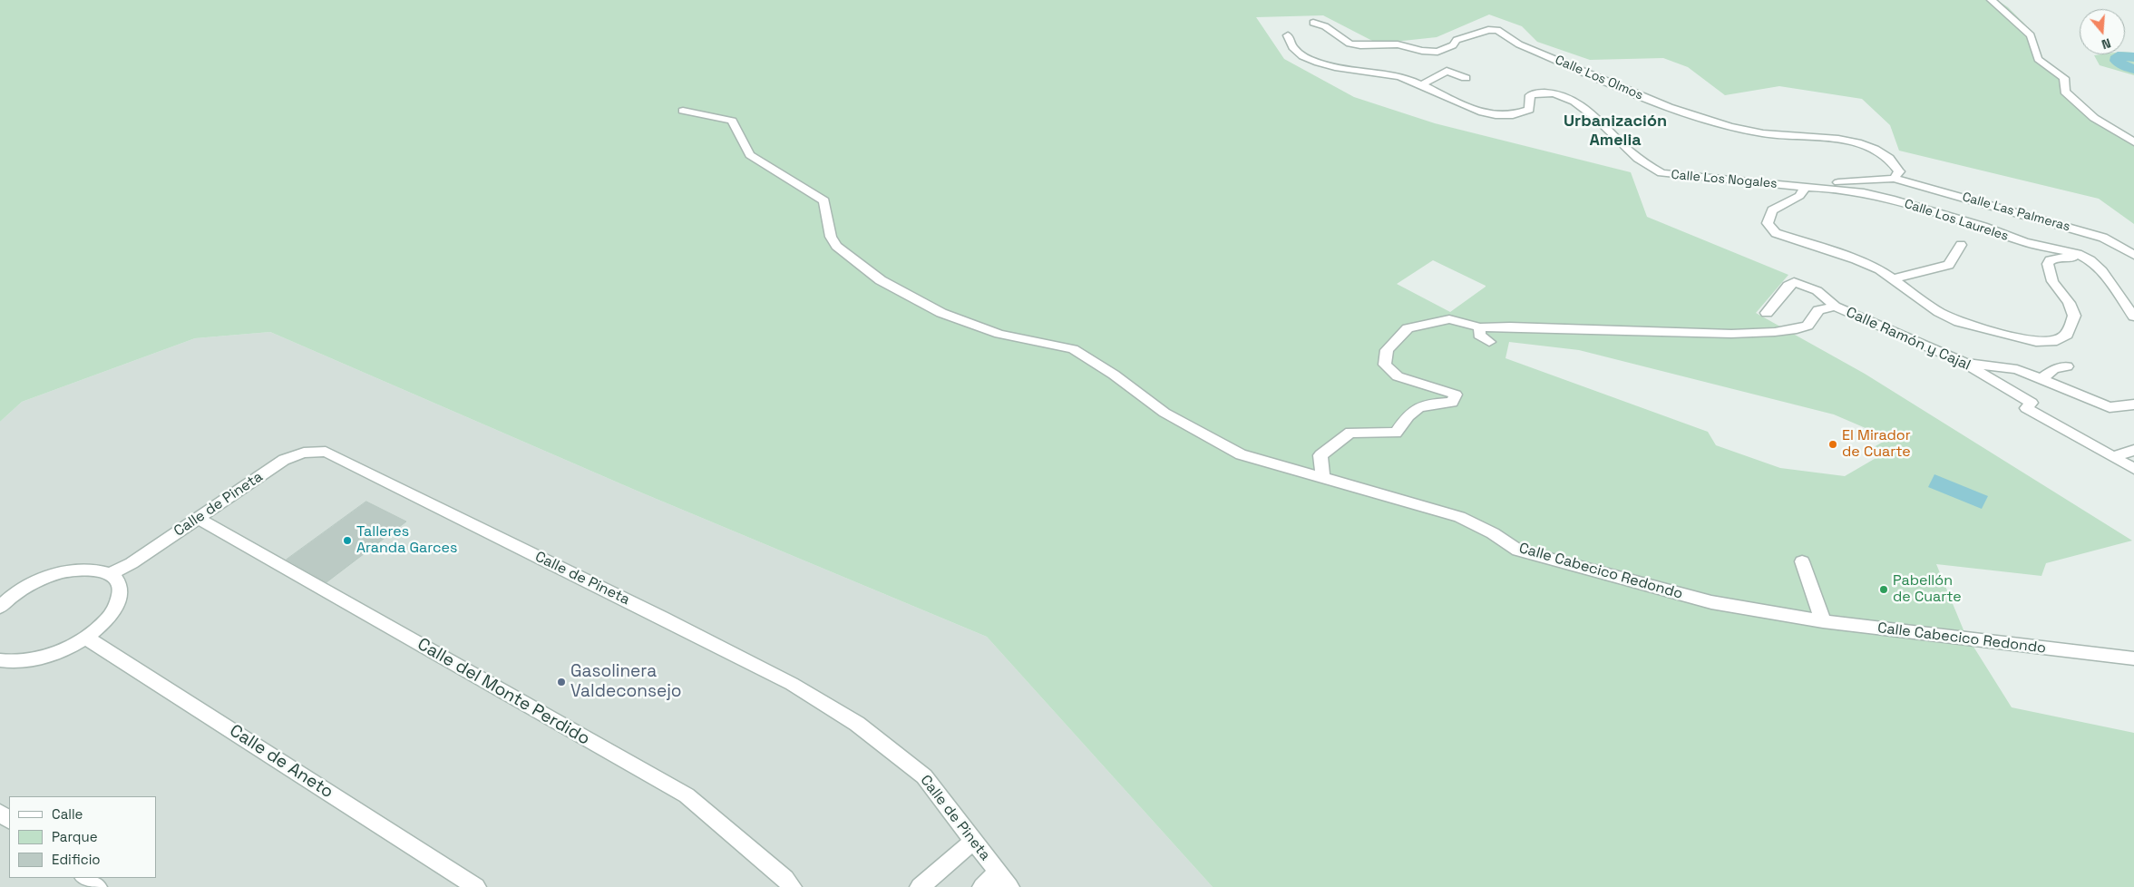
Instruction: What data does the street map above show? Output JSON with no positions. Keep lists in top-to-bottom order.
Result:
{
  "streets": {
    "street": [
      "Calle Los Olmos",
      "Calle Los Nogales",
      "Calle Las Palmeras",
      "Calle Los Laureles",
      "Calle Ramón y Cajal",
      "Calle de Pineta",
      "Calle Cabecico Redondo",
      "Calle del Monte Perdido",
      "Calle de Aneto"
    ]
  },
  "crossings": [
    ["Calle Los Olmos", "Calle Las Palmeras"],
    ["Calle Los Nogales", "Calle Los Laureles"],
    ["Calle de Pineta", "Calle del Monte Perdido"]
  ],
  "districts": ["Urbanización Amelia"],
  "places": [
    "El Mirador de Cuarte",
    "Talleres Aranda Garces",
    "Pabellón de Cuarte",
    "Gasolinera Valdeconsejo"
  ],
  "legend": ["Calle", "Parque", "Edificio"],
  "north": "bottom"
}
